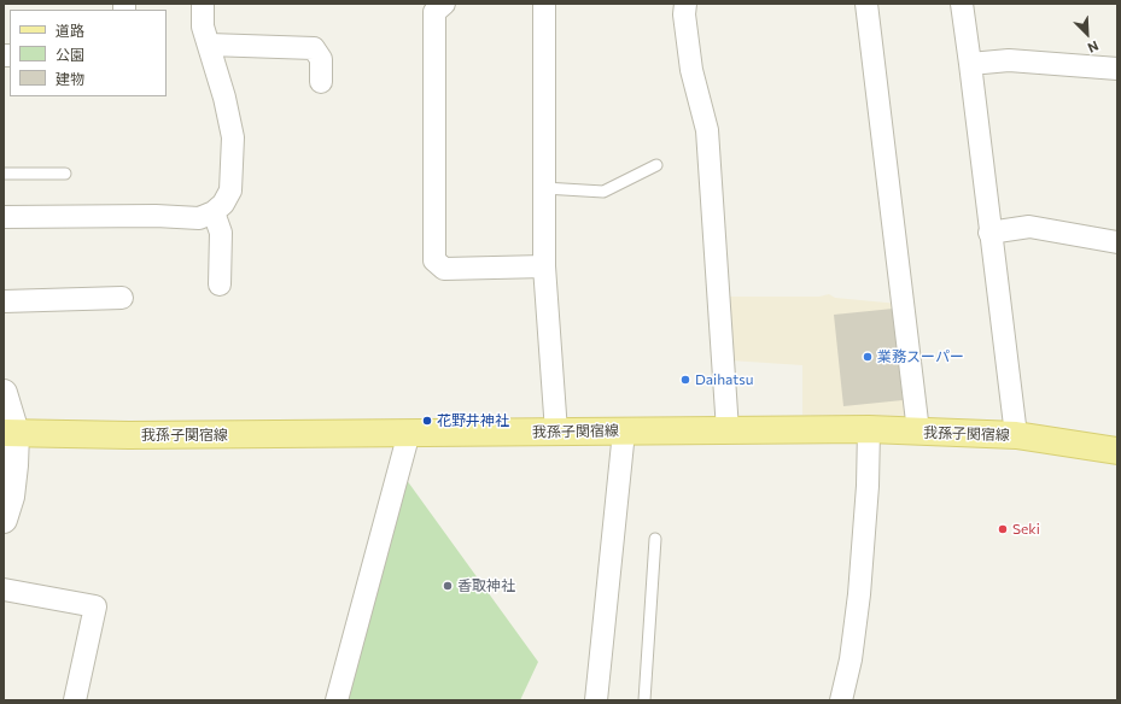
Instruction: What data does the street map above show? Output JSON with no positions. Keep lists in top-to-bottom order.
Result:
{
  "streets": {
    "main road": ["我孫子関宿線"]
  },
  "places": [
    "業務スーパー",
    "Daihatsu",
    "花野井神社",
    "Seki",
    "香取神社"
  ],
  "legend": ["道路", "公園", "建物"],
  "north": "bottom right"
}
